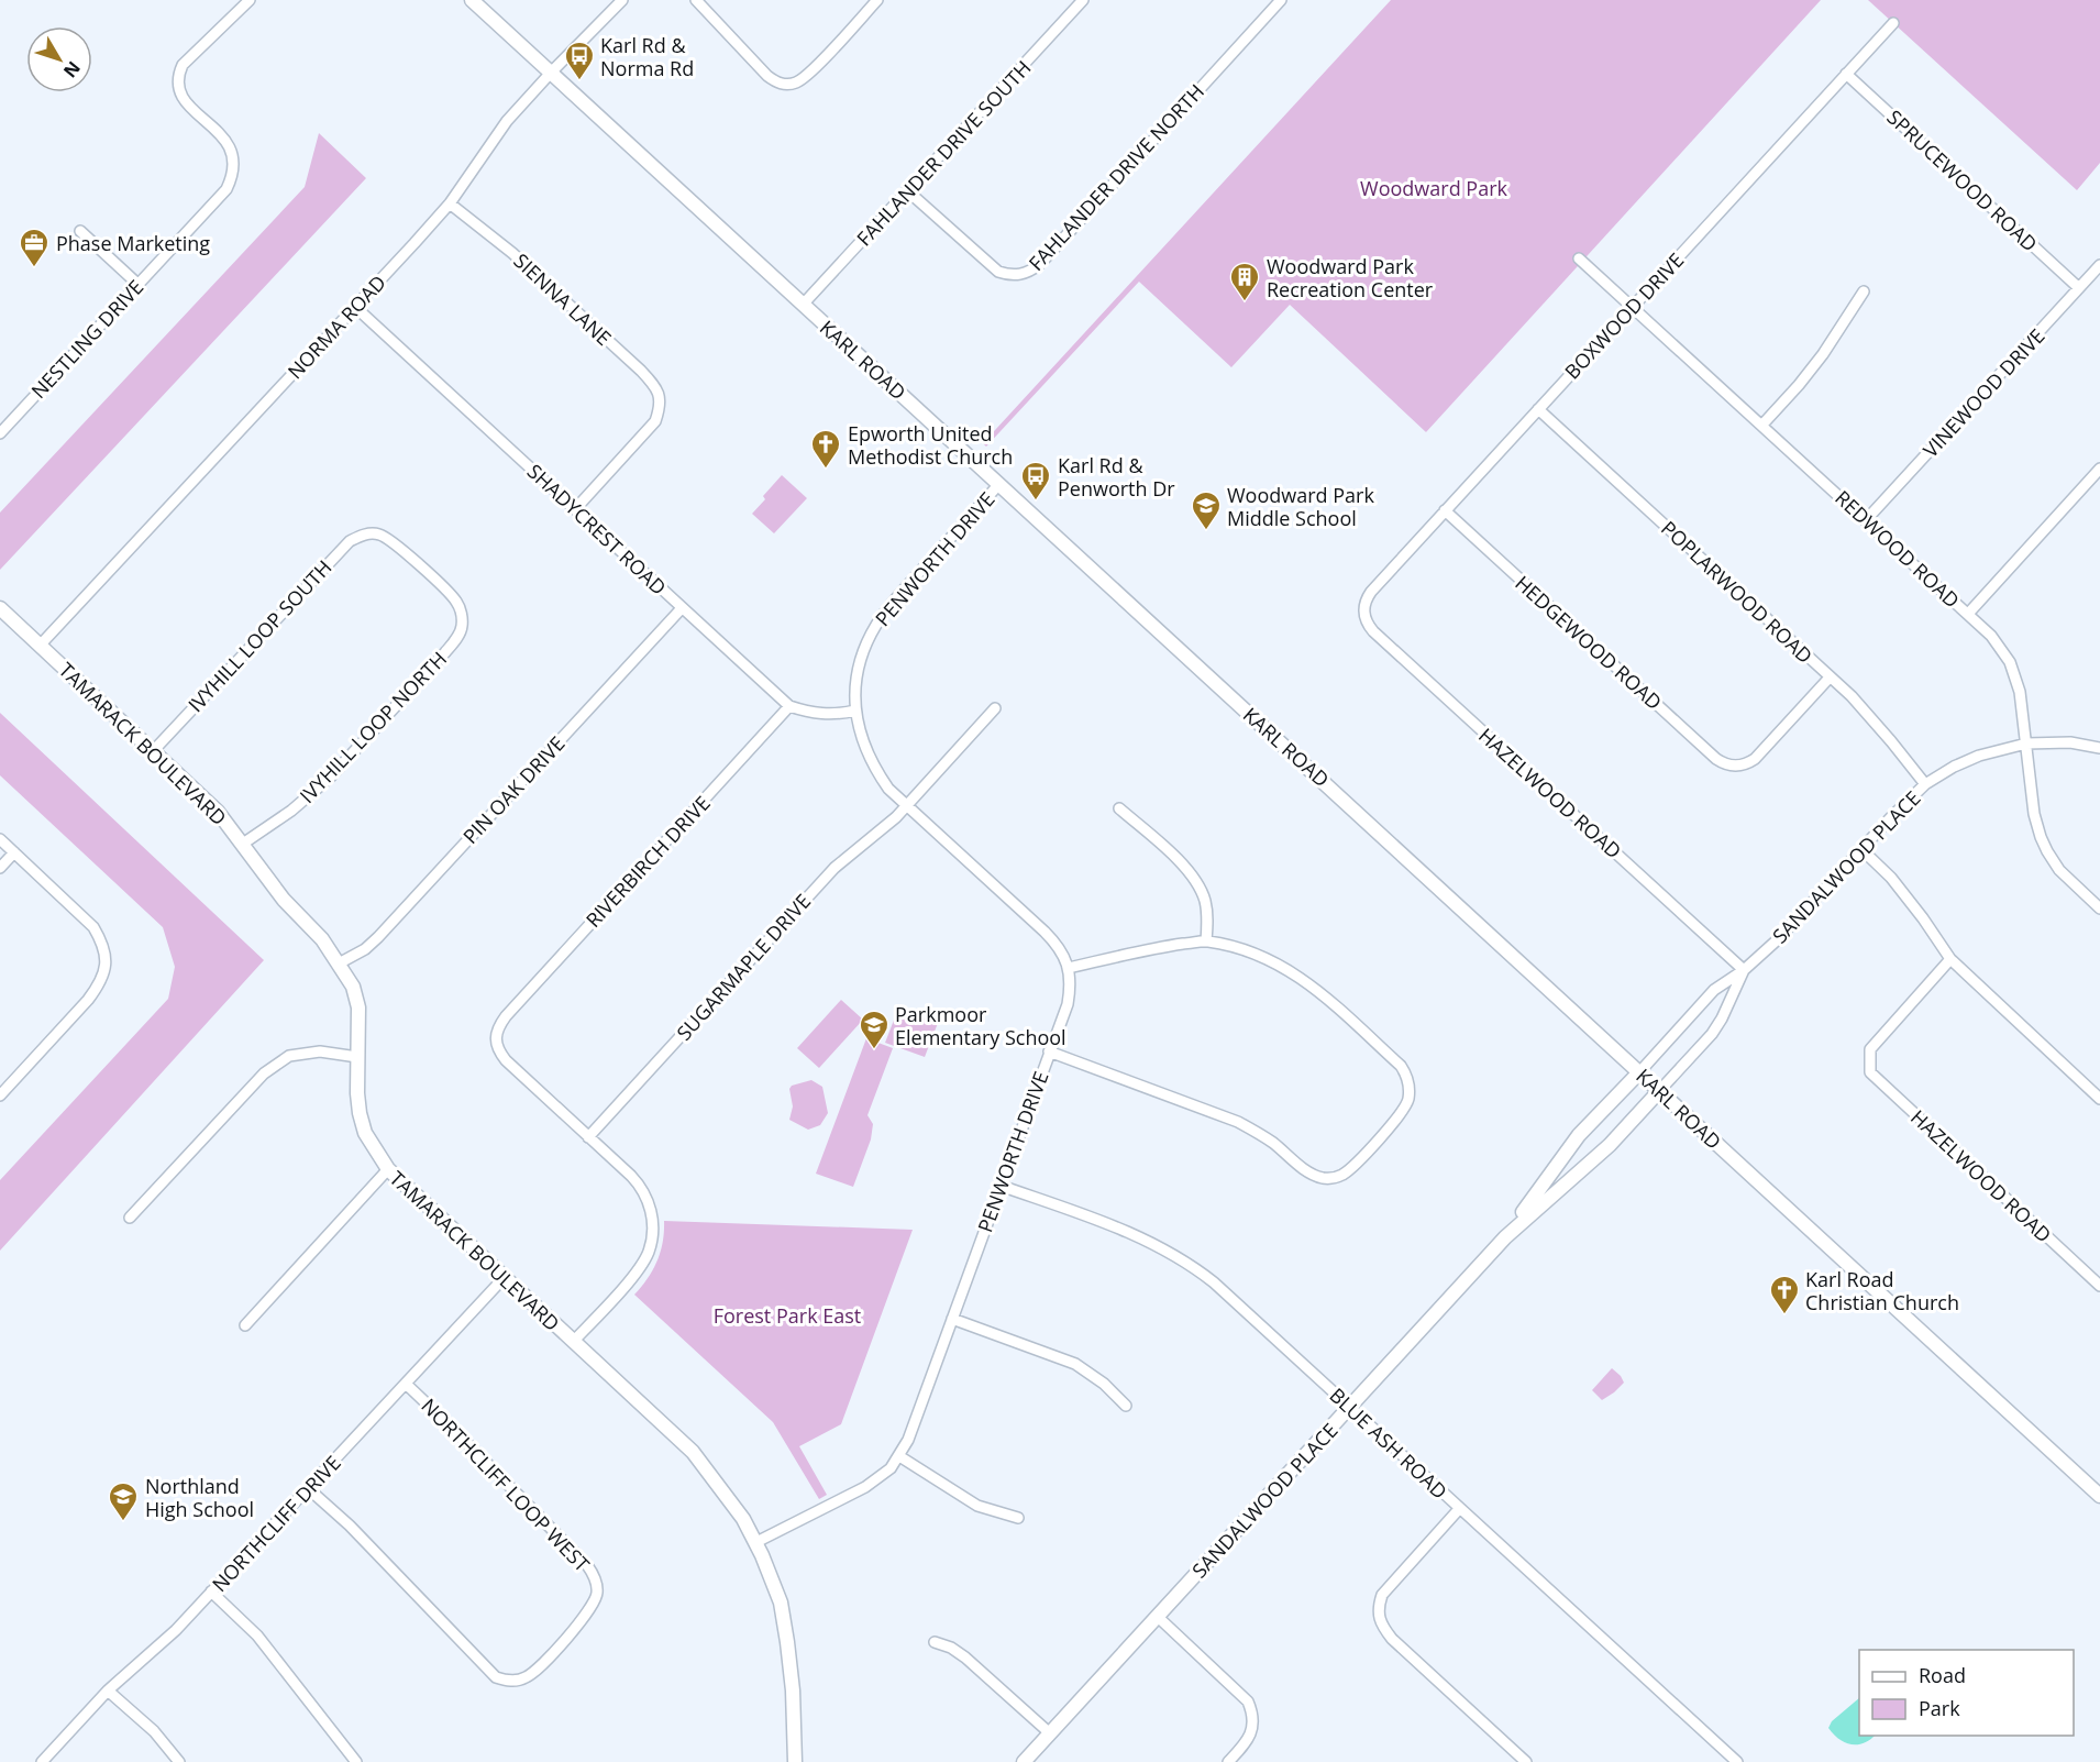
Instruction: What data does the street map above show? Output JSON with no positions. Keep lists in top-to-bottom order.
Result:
{
  "streets": {
    "street": [
      "FAHLANDER DRIVE SOUTH",
      "FAHLANDER DRIVE NORTH",
      "SPRUCEWOOD ROAD",
      "SIENNA LANE",
      "BOXWOOD DRIVE",
      "NORMA ROAD",
      "NESTLING DRIVE",
      "KARL ROAD",
      "VINEWOOD DRIVE",
      "SHADYCREST ROAD",
      "REDWOOD ROAD",
      "PENWORTH DRIVE",
      "POPLARWOOD ROAD",
      "IVYHILL LOOP SOUTH",
      "HEDGEWOOD ROAD",
      "IVYHILL LOOP NORTH",
      "TAMARACK BOULEVARD",
      "PIN OAK DRIVE",
      "HAZELWOOD ROAD",
      "RIVERBIRCH DRIVE",
      "SANDALWOOD PLACE",
      "SUGARMAPLE DRIVE",
      "BLUE ASH ROAD",
      "NORTHCLIFF LOOP WEST",
      "NORTHCLIFF DRIVE"
    ]
  },
  "crossings": [
    ["FAHLANDER DRIVE SOUTH", "FAHLANDER DRIVE NORTH"],
    ["FAHLANDER DRIVE SOUTH", "KARL ROAD"],
    ["SPRUCEWOOD ROAD", "BOXWOOD DRIVE"],
    ["SPRUCEWOOD ROAD", "VINEWOOD DRIVE"],
    ["SIENNA LANE", "NORMA ROAD"],
    ["SIENNA LANE", "SHADYCREST ROAD"],
    ["BOXWOOD DRIVE", "REDWOOD ROAD"],
    ["BOXWOOD DRIVE", "POPLARWOOD ROAD"],
    ["BOXWOOD DRIVE", "HEDGEWOOD ROAD"],
    ["BOXWOOD DRIVE", "HAZELWOOD ROAD"],
    ["NORMA ROAD", "KARL ROAD"],
    ["NORMA ROAD", "SHADYCREST ROAD"],
    ["NORMA ROAD", "TAMARACK BOULEVARD"],
    ["KARL ROAD", "PENWORTH DRIVE"],
    ["KARL ROAD", "SANDALWOOD PLACE"],
    ["VINEWOOD DRIVE", "REDWOOD ROAD"],
    ["SHADYCREST ROAD", "PENWORTH DRIVE"],
    ["SHADYCREST ROAD", "PIN OAK DRIVE"],
    ["SHADYCREST ROAD", "RIVERBIRCH DRIVE"],
    ["REDWOOD ROAD", "SANDALWOOD PLACE"],
    ["PENWORTH DRIVE", "TAMARACK BOULEVARD"],
    ["PENWORTH DRIVE", "SUGARMAPLE DRIVE"],
    ["PENWORTH DRIVE", "BLUE ASH ROAD"],
    ["POPLARWOOD ROAD", "HEDGEWOOD ROAD"],
    ["POPLARWOOD ROAD", "SANDALWOOD PLACE"],
    ["IVYHILL LOOP SOUTH", "IVYHILL LOOP NORTH"],
    ["IVYHILL LOOP SOUTH", "TAMARACK BOULEVARD"],
    ["IVYHILL LOOP NORTH", "TAMARACK BOULEVARD"],
    ["TAMARACK BOULEVARD", "PIN OAK DRIVE"],
    ["TAMARACK BOULEVARD", "NORTHCLIFF DRIVE"],
    ["HAZELWOOD ROAD", "SANDALWOOD PLACE"],
    ["RIVERBIRCH DRIVE", "SUGARMAPLE DRIVE"],
    ["SANDALWOOD PLACE", "BLUE ASH ROAD"],
    ["NORTHCLIFF LOOP WEST", "NORTHCLIFF DRIVE"]
  ],
  "parks": ["Woodward Park", "Forest Park East"],
  "places": {
    "bus stop": ["Karl Rd & Norma Rd", "Karl Rd & Penworth Dr"],
    "office": ["Phase Marketing"],
    "building": ["Woodward Park Recreation Center"],
    "church": ["Epworth United Methodist Church", "Karl Road Christian Church"],
    "school or university": ["Woodward Park Middle School", "Parkmoor Elementary School", "Northland High School"]
  },
  "legend": ["Road", "Park"],
  "north": "bottom right"
}
